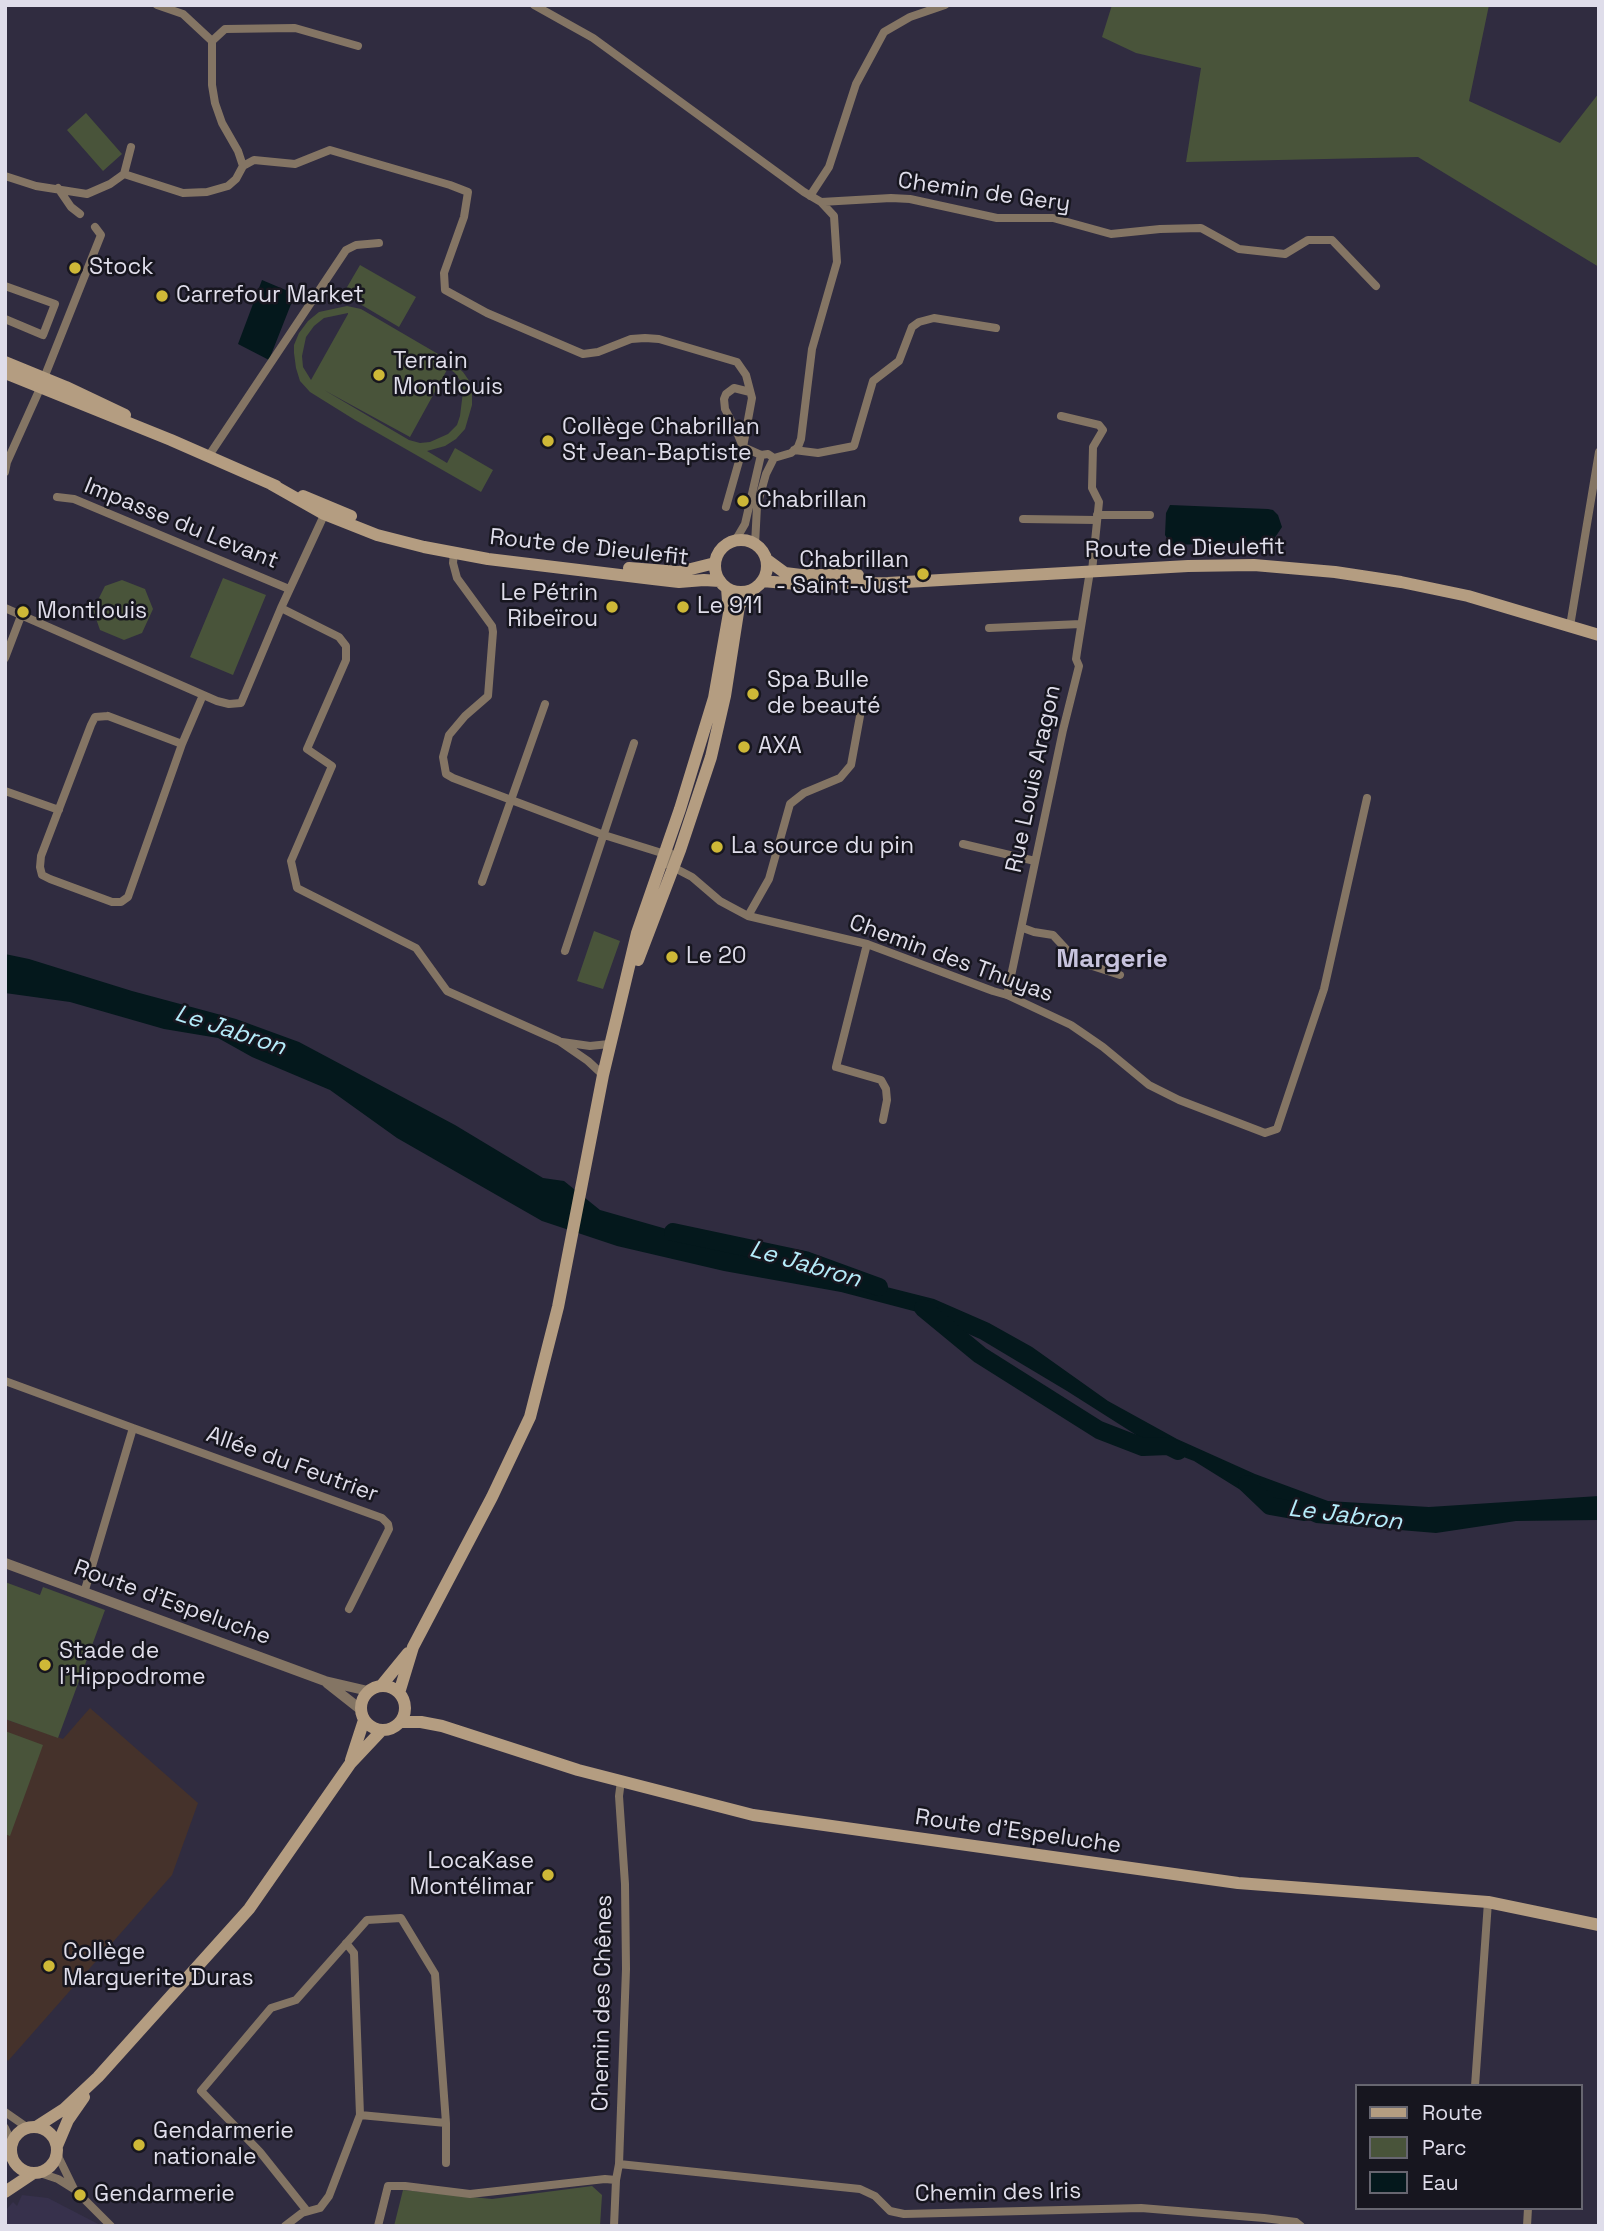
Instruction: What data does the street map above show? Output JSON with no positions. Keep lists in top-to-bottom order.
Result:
{
  "streets": {
    "main road": ["Route de Dieulefit", "Route d'Espeluche"],
    "street": [
      "Chemin de Gery",
      "Impasse du Levant",
      "Rue Louis Aragon",
      "Chemin des Thuyas",
      "Allée du Feutrier",
      "Chemin des Chênes",
      "Chemin des Iris"
    ]
  },
  "crossings": [
    ["Route de Dieulefit", "Rue Louis Aragon"],
    ["Rue Louis Aragon", "Chemin des Thuyas"],
    ["Route d'Espeluche", "Chemin des Chênes"],
    ["Chemin des Chênes", "Chemin des Iris"]
  ],
  "districts": ["Margerie"],
  "water": ["Le Jabron"],
  "places": [
    "Stock",
    "Carrefour Market",
    "Terrain Montlouis",
    "Collège Chabrillan St Jean-Baptiste",
    "Chabrillan",
    "Chabrillan - Saint-Just",
    "Le Pétrin Ribeïrou",
    "Le 911",
    "Montlouis",
    "Spa Bulle de beauté",
    "AXA",
    "La source du pin",
    "Le 20",
    "Stade de l'Hippodrome",
    "LocaKase Montélimar",
    "Collège Marguerite Duras",
    "Gendarmerie nationale",
    "Gendarmerie"
  ],
  "legend": ["Route", "Parc", "Eau"]
}
